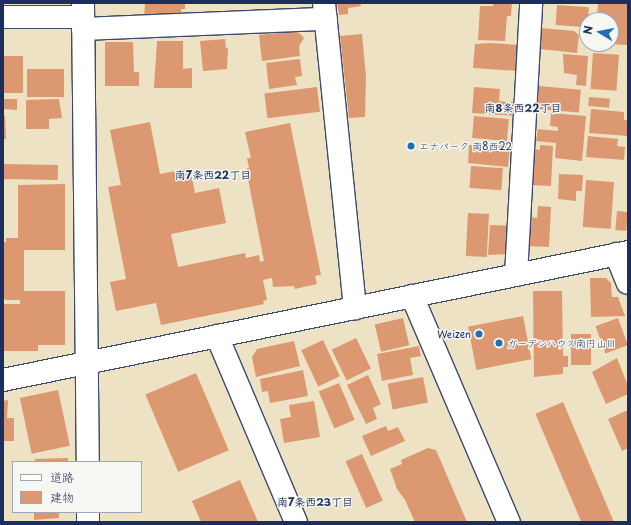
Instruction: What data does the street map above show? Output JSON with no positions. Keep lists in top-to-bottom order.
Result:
{
  "districts": ["南8条西22丁目", "南7条西22丁目", "南7条西23丁目"],
  "places": ["エナパーク 南8西22", "Weizen", "ガーデンハウス南円山Ⅲ"],
  "legend": ["道路", "建物"],
  "north": "left"
}
